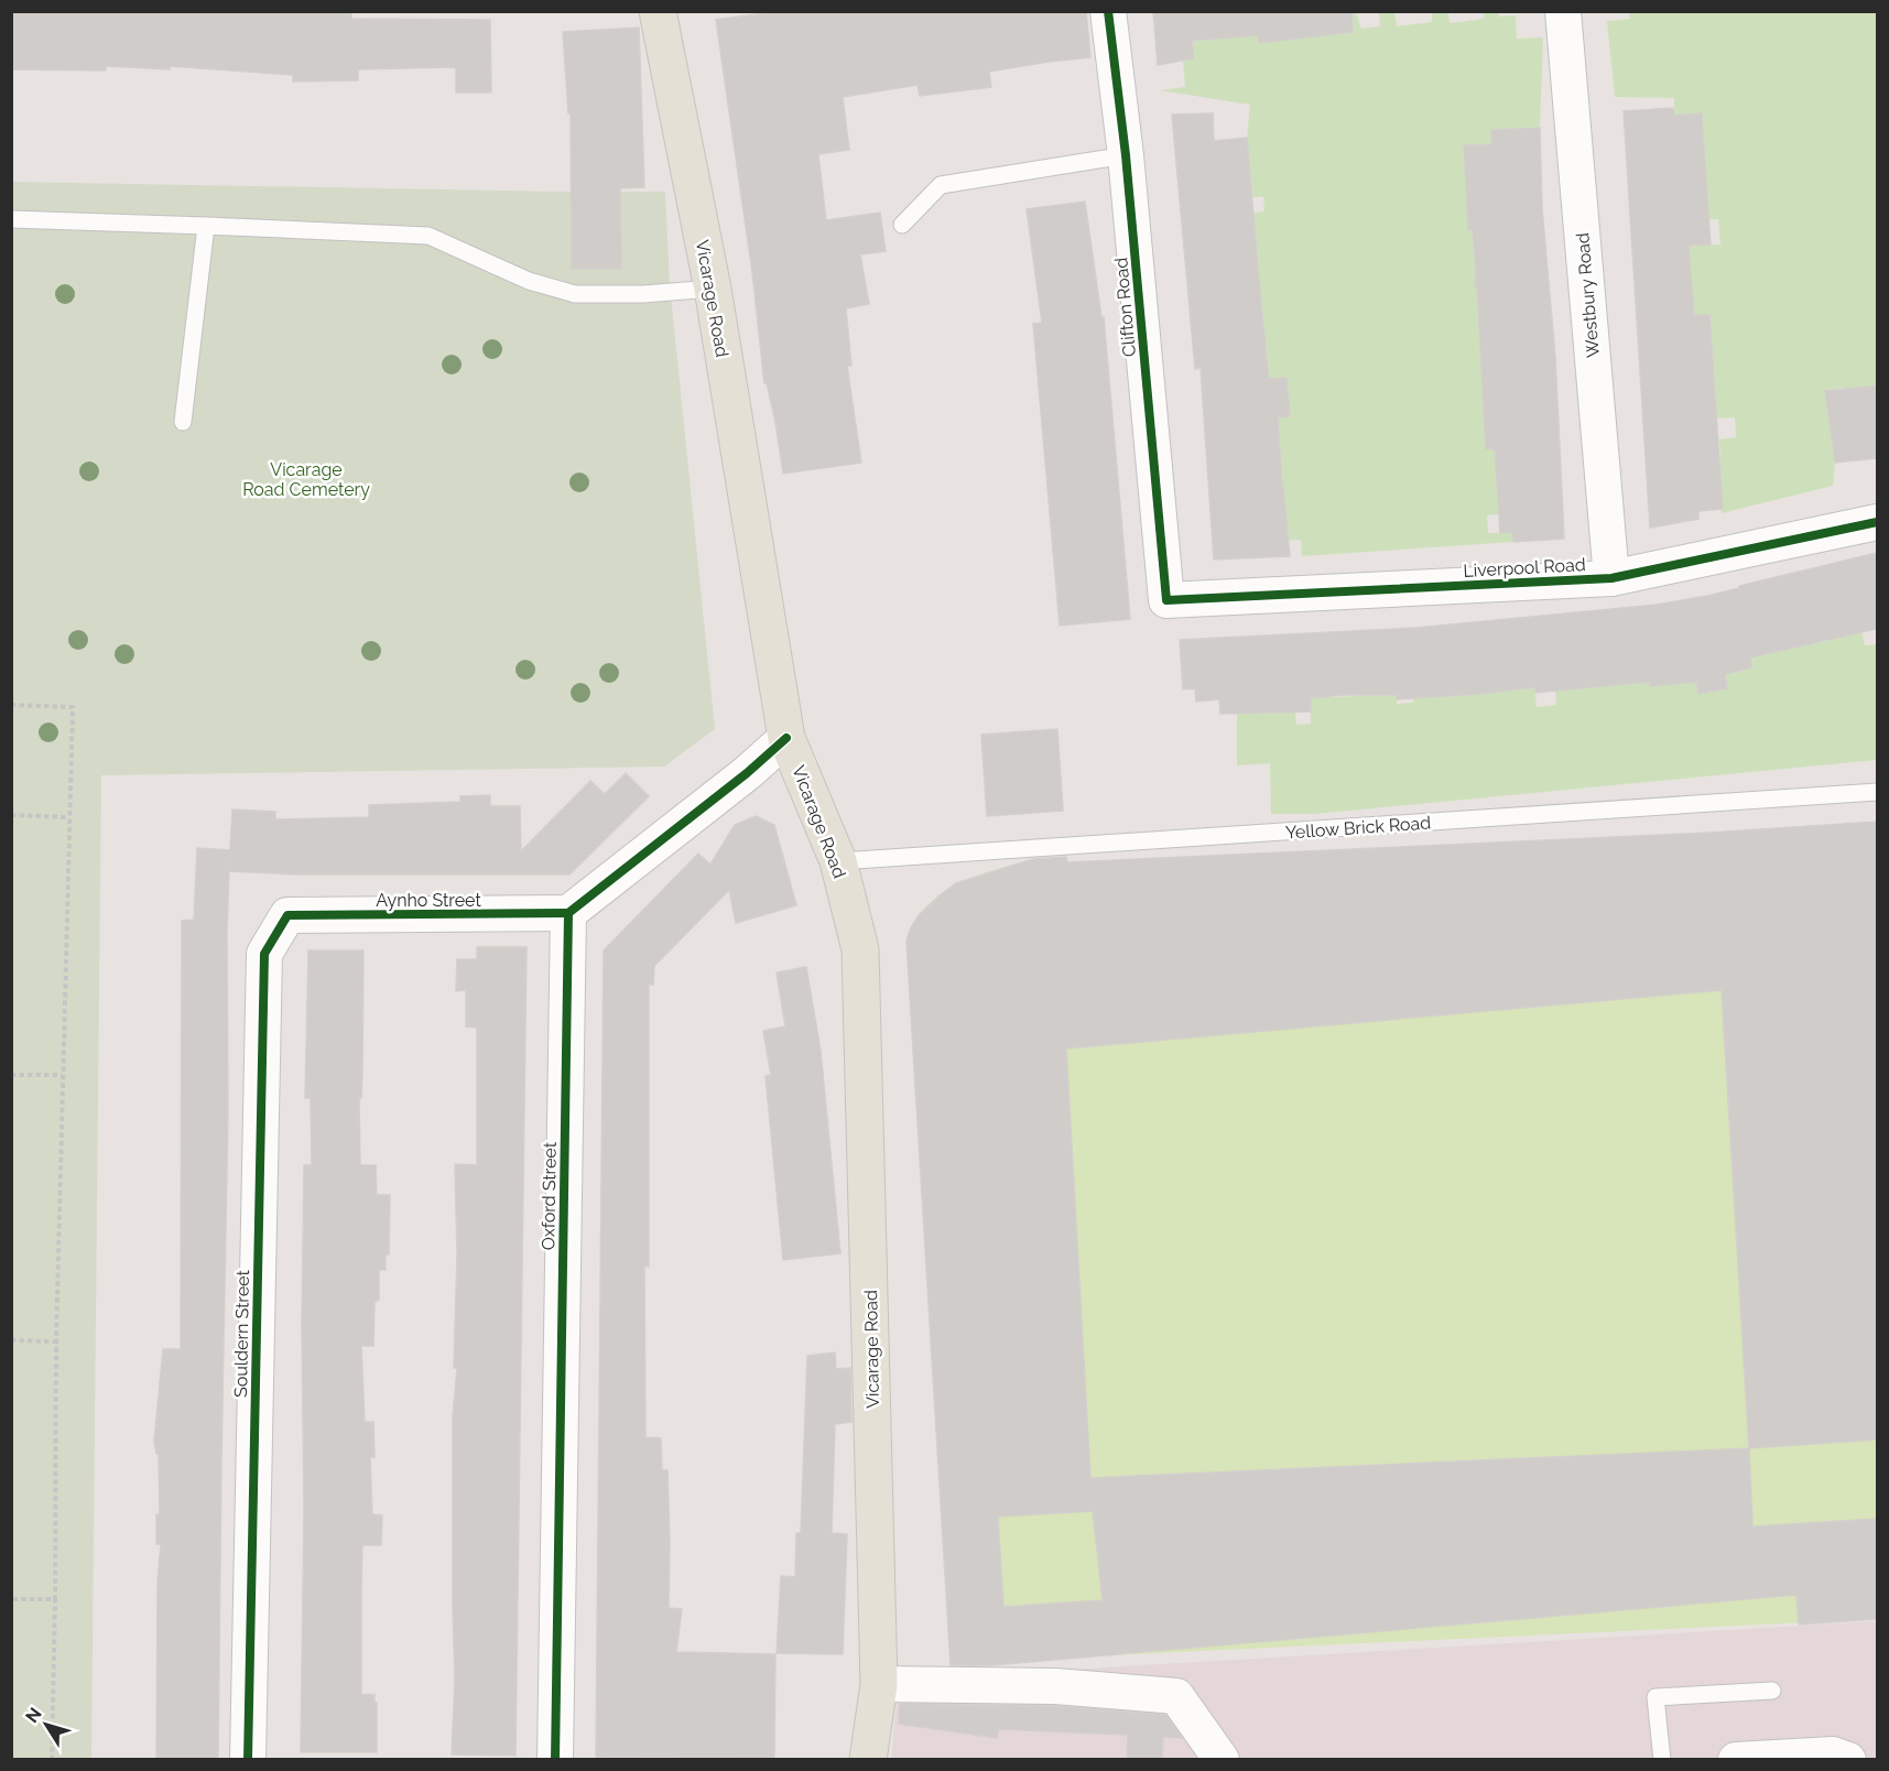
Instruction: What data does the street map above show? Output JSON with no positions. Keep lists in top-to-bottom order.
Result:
{
  "streets": {
    "main road": ["Vicarage Road"],
    "street": [
      "Westbury Road",
      "Clifton Road",
      "Liverpool Road",
      "Aynho Street",
      "Oxford Street",
      "Souldern Street"
    ],
    "lane": ["Yellow Brick Road"]
  },
  "crossings": [
    ["Westbury Road", "Liverpool Road"],
    ["Vicarage Road", "Yellow Brick Road"],
    ["Clifton Road", "Liverpool Road"],
    ["Aynho Street", "Oxford Street"],
    ["Aynho Street", "Souldern Street"]
  ],
  "parks": ["Vicarage Road Cemetery"],
  "north": "top left"
}
